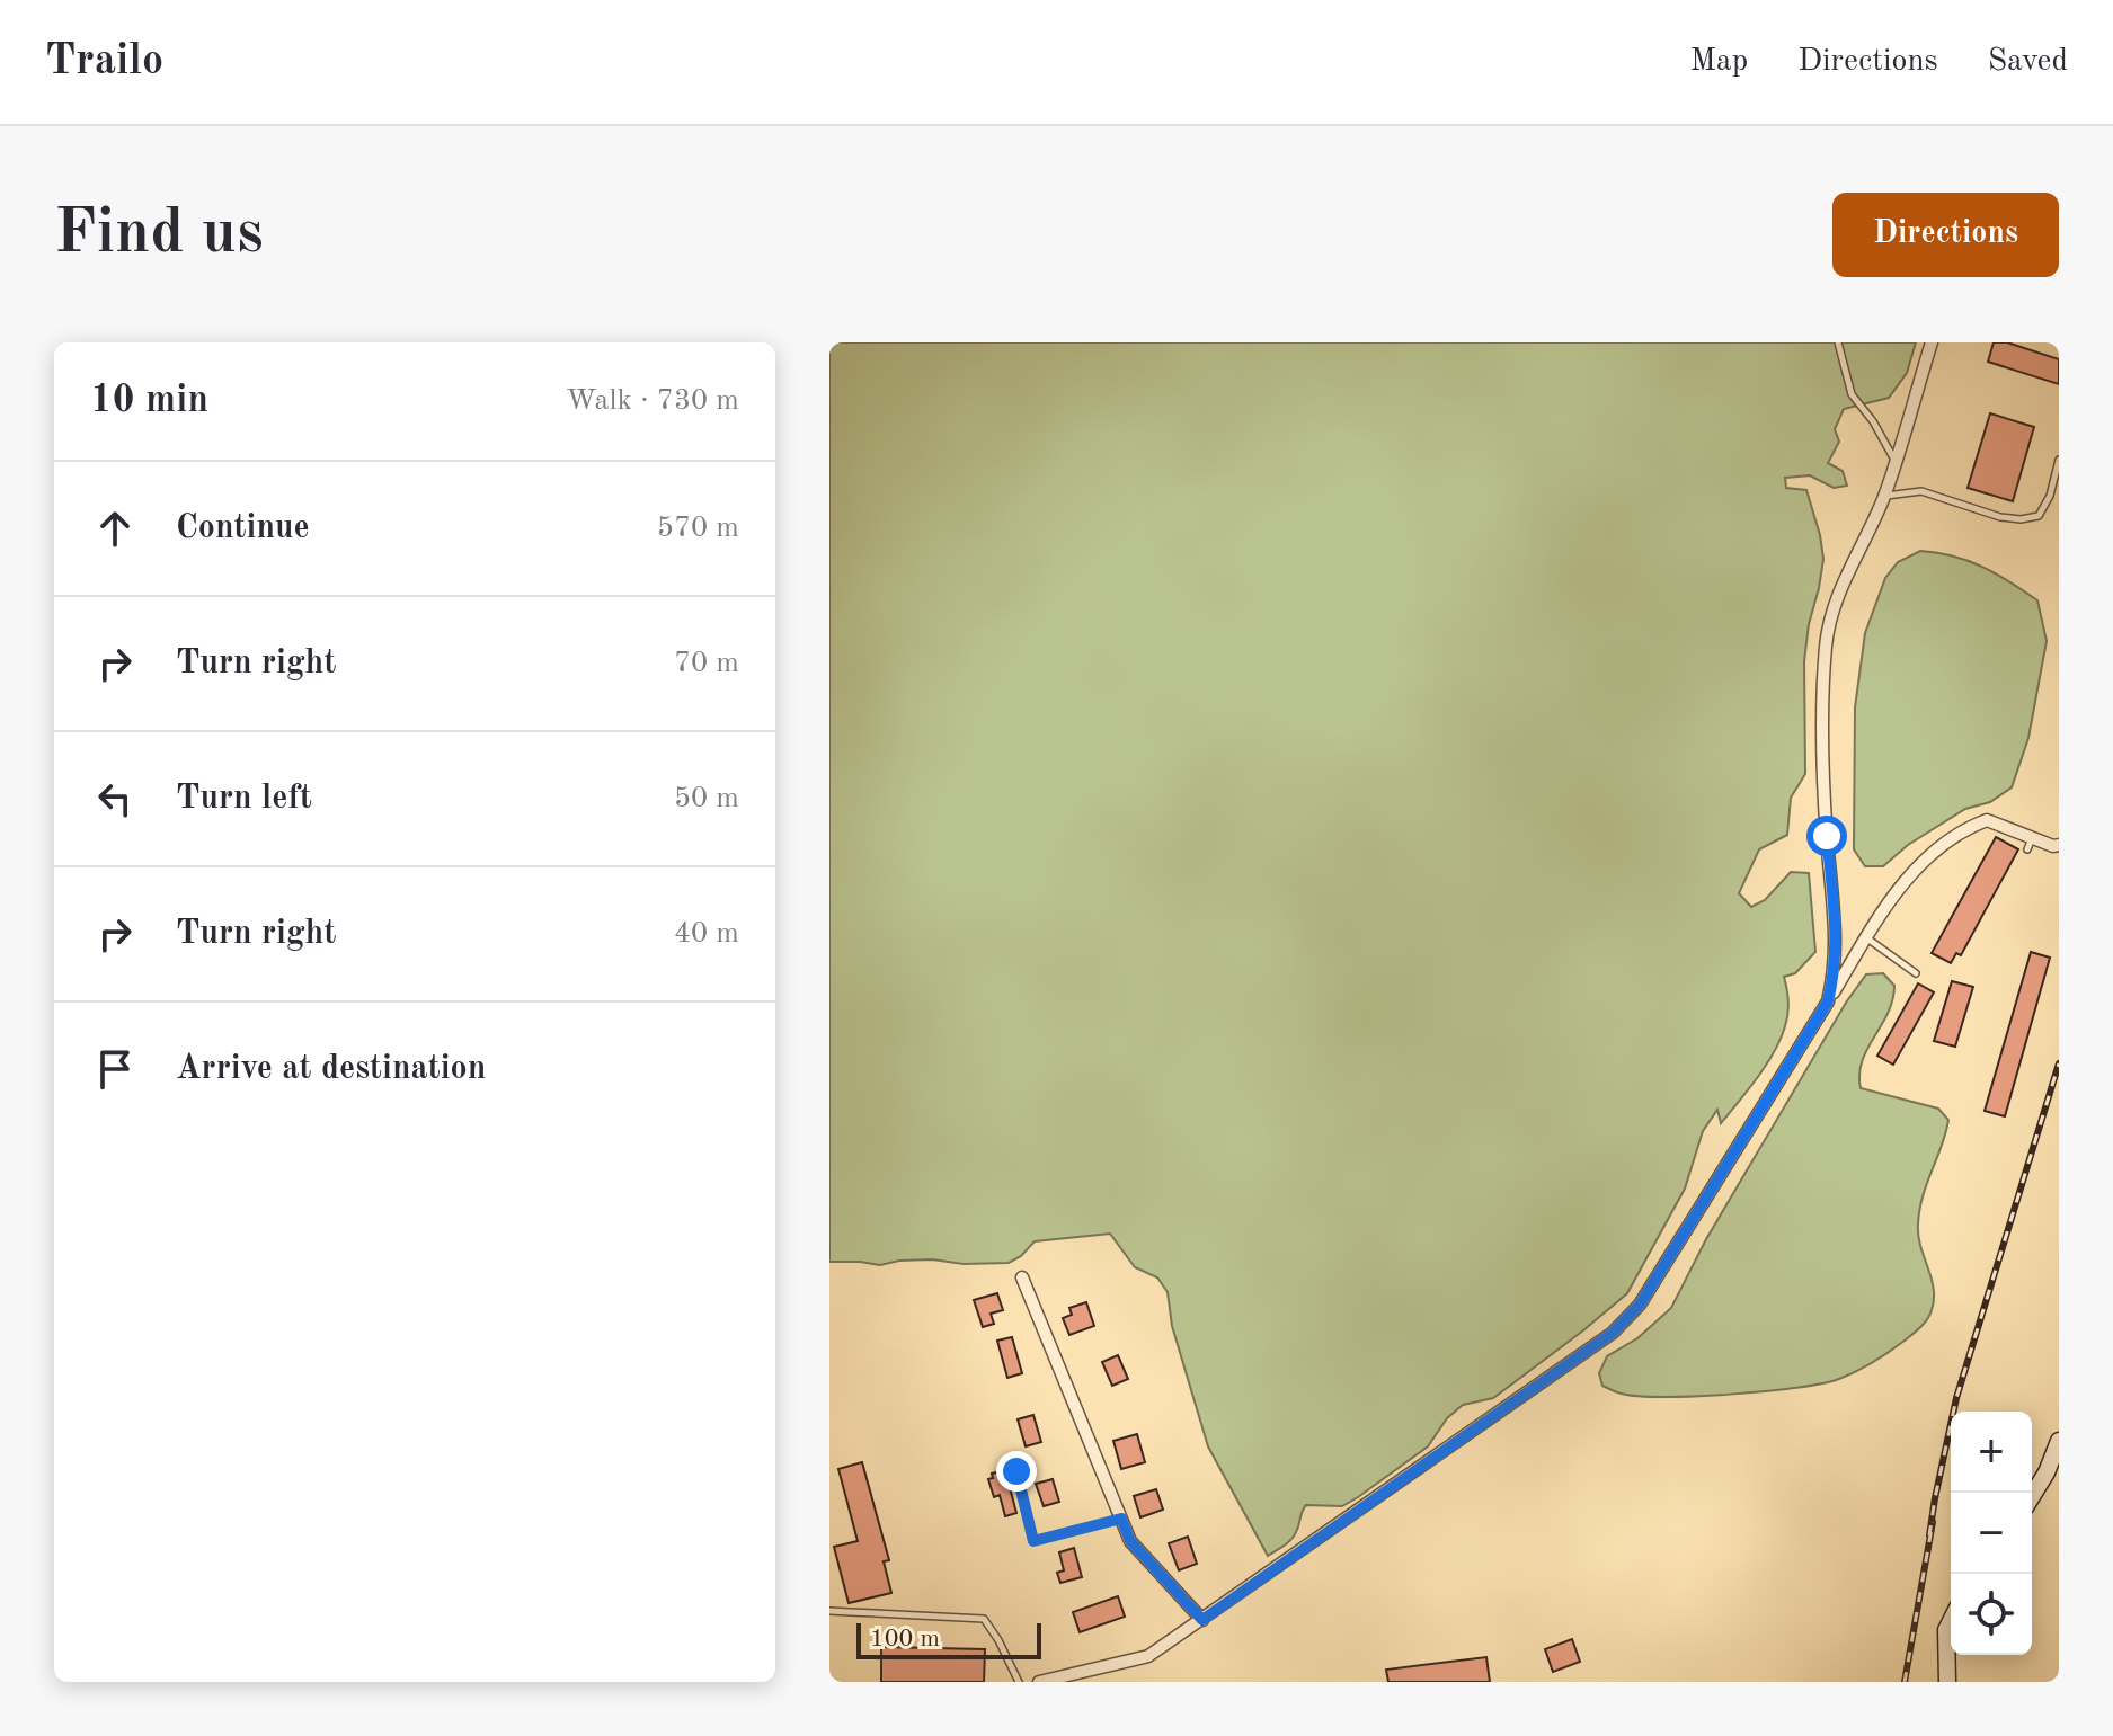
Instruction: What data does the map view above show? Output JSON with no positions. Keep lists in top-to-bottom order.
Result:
{
  "scale_bar": "100 m",
  "page": {
    "header": "Trailo",
    "nav": ["Map", "Directions", "Saved"],
    "buttons": "Directions",
    "title": "Find us",
    "heading": ["10 min", "Walk · 730 m"],
    "list": [
      ["Continue", "570 m"],
      ["Turn right", "70 m"],
      ["Turn left", "50 m"],
      ["Turn right", "40 m"],
      "Arrive at destination"
    ],
    "map_buttons": ["+", "−"],
    "scale": "100 m"
  }
}
